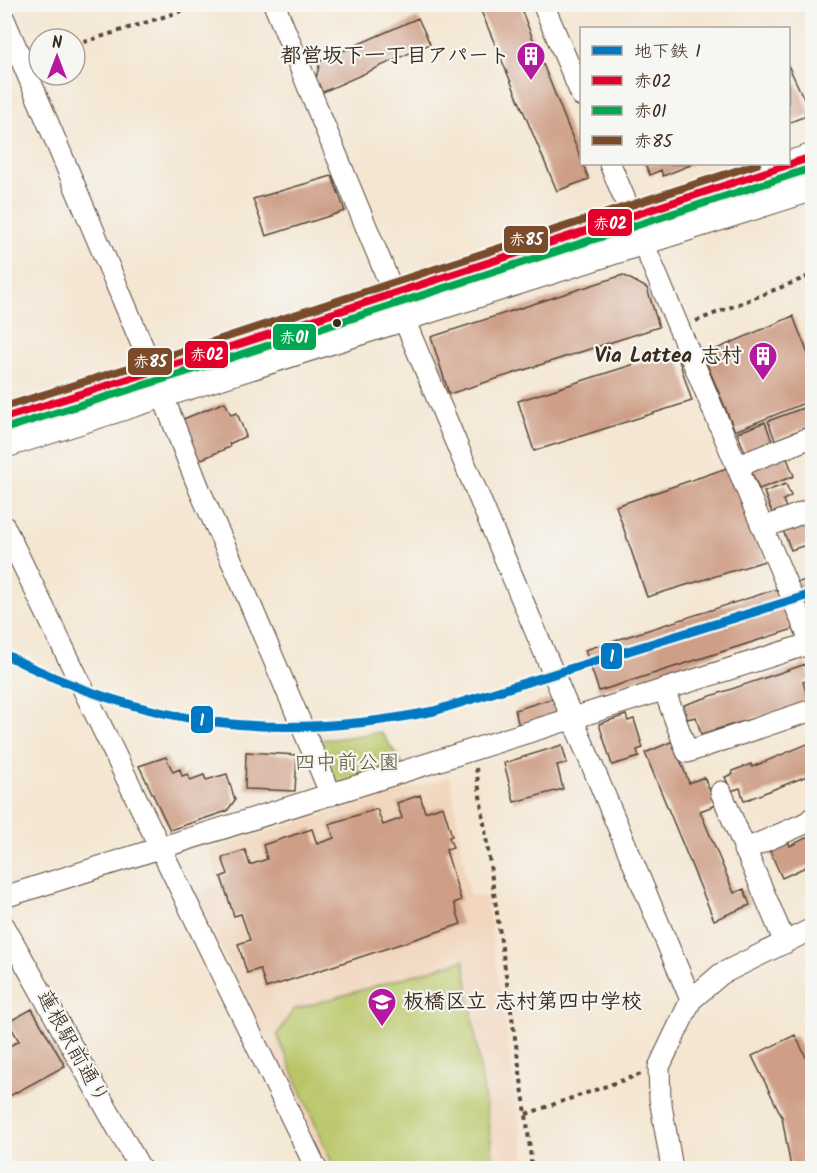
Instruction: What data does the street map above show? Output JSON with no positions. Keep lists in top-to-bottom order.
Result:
{
  "streets": {
    "street": ["蓮根駅前通り"]
  },
  "parks": ["四中前公園"],
  "places": {
    "building": ["都営坂下一丁目アパート", "Via Lattea 志村"],
    "school or university": ["板橋区立 志村第四中学校"]
  },
  "lines": [
    "transit line 赤02",
    "transit line 赤85",
    "transit line 赤01",
    "metro line I"
  ],
  "legend": [
    "地下鉄 I",
    "赤02",
    "赤01",
    "赤85"
  ],
  "north": "top"
}
